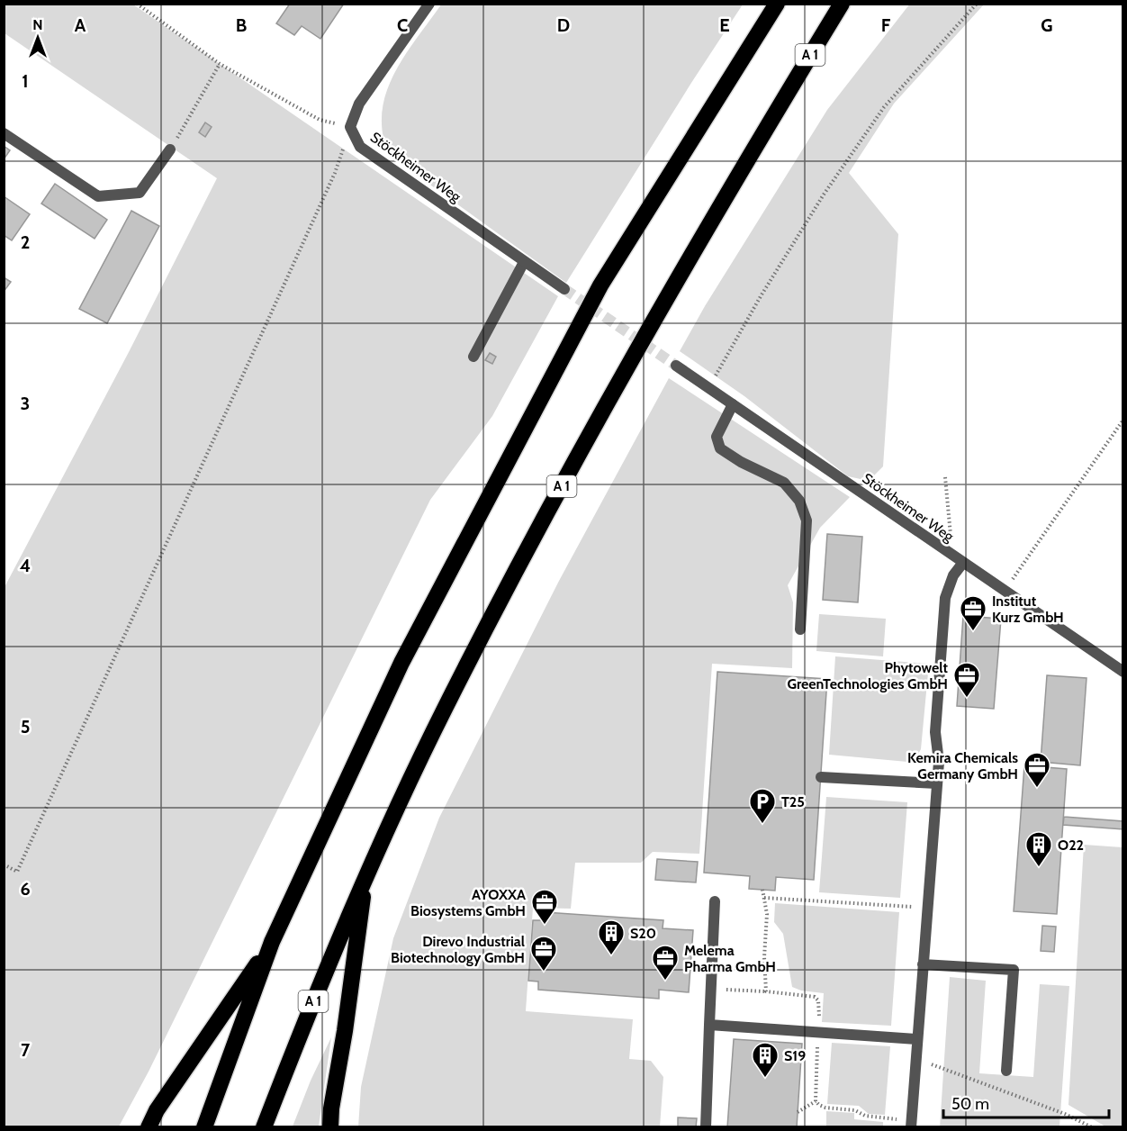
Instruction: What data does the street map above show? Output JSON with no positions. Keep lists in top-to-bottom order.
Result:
{
  "streets": {
    "highway": ["A 1"],
    "street": ["Stöckheimer Weg"]
  },
  "places": {
    "office": [
      "Institut Kurz GmbH",
      "Phytowelt GreenTechnologies GmbH",
      "Kemira Chemicals Germany GmbH",
      "AYOXXA Biosystems GmbH",
      "Direvo Industrial Biotechnology GmbH",
      "Melema Pharma GmbH"
    ],
    "parking": ["T25"],
    "building": ["O22", "S20", "S19"]
  },
  "scale_bar": "50 m",
  "north": "top",
  "grid": {
    "columns": [
      "A",
      "B",
      "C",
      "D",
      "E",
      "F",
      "G"
    ],
    "rows": [
      "1",
      "2",
      "3",
      "4",
      "5",
      "6",
      "7"
    ]
  }
}
